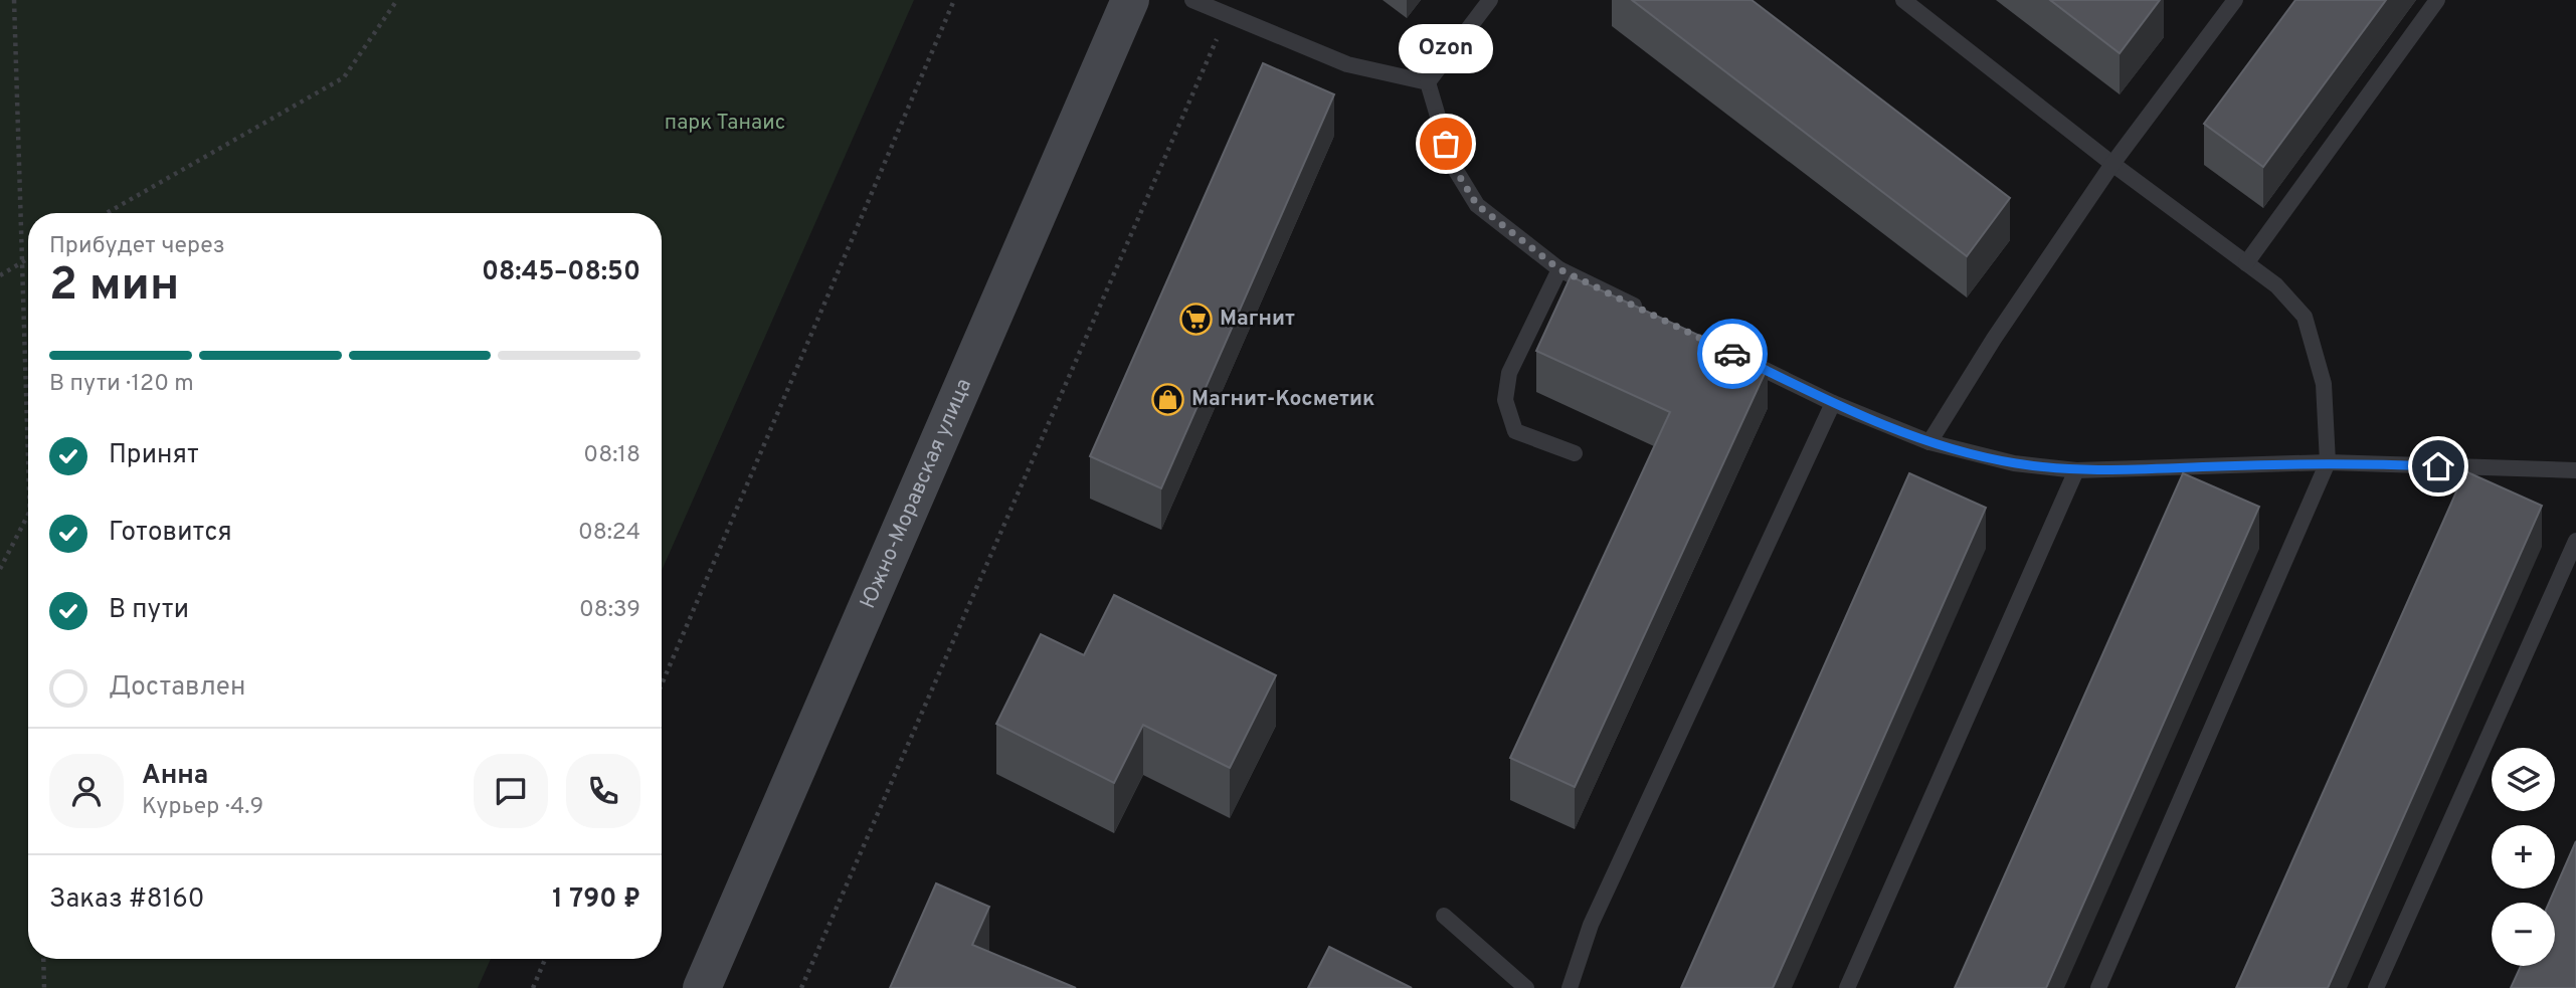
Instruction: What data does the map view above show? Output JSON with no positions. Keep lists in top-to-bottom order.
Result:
{
  "streets": {
    "main road": ["Южно-Моравская улица"]
  },
  "parks": ["парк Танаис"],
  "places": {
    "other": ["Ozon"],
    "supermarket": ["Магнит"],
    "shop": ["Магнит-Косметик"]
  },
  "page": {
    "bubble": "Ozon",
    "heading": ["2 мин", "Прибудет через", "08:45–08:50"],
    "panel": [
      "Анна",
      "Курьер · 4.9",
      "Заказ #8160",
      "1 790 ₽"
    ],
    "bar": "В пути · 120 m",
    "list": [
      ["Принят", "08:18"],
      ["Готовится", "08:24"],
      ["В пути", "08:39"],
      "Доставлен"
    ],
    "map_buttons": ["+", "−"]
  }
}
